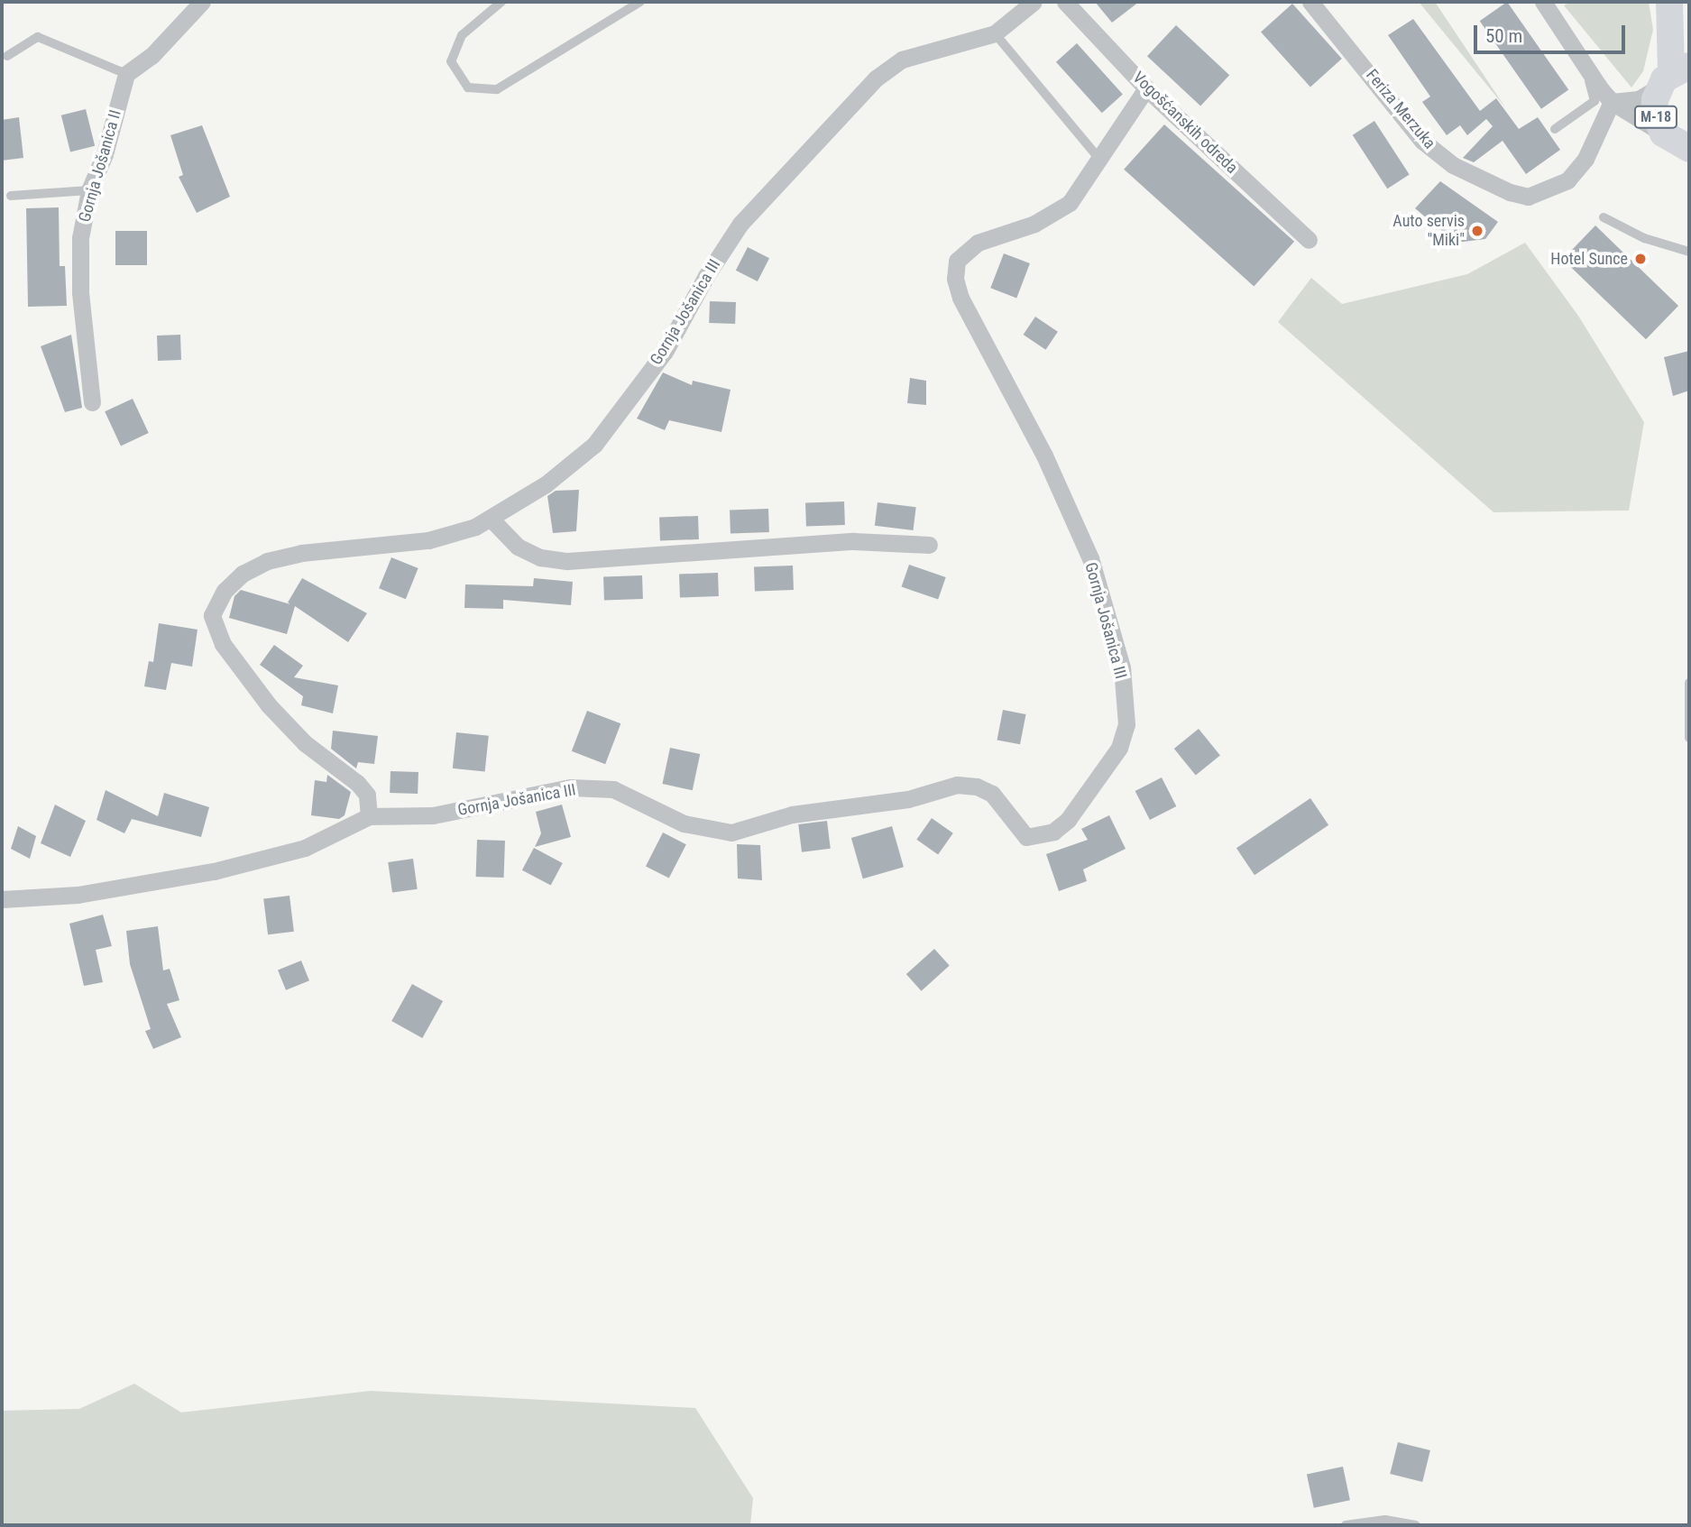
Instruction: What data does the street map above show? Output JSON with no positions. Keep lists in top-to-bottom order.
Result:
{
  "streets": {
    "main road": ["M-18"],
    "street": [
      "Feriza Merzuka",
      "Vogošćanskih odreda",
      "Gornja Jošanica II",
      "Gornja Jošanica III"
    ]
  },
  "crossings": [
    ["Vogošćanskih odreda", "Gornja Jošanica III"]
  ],
  "places": ["Auto servis \"Miki\"", "Hotel Sunce"],
  "scale_bar": "50 m"
}
